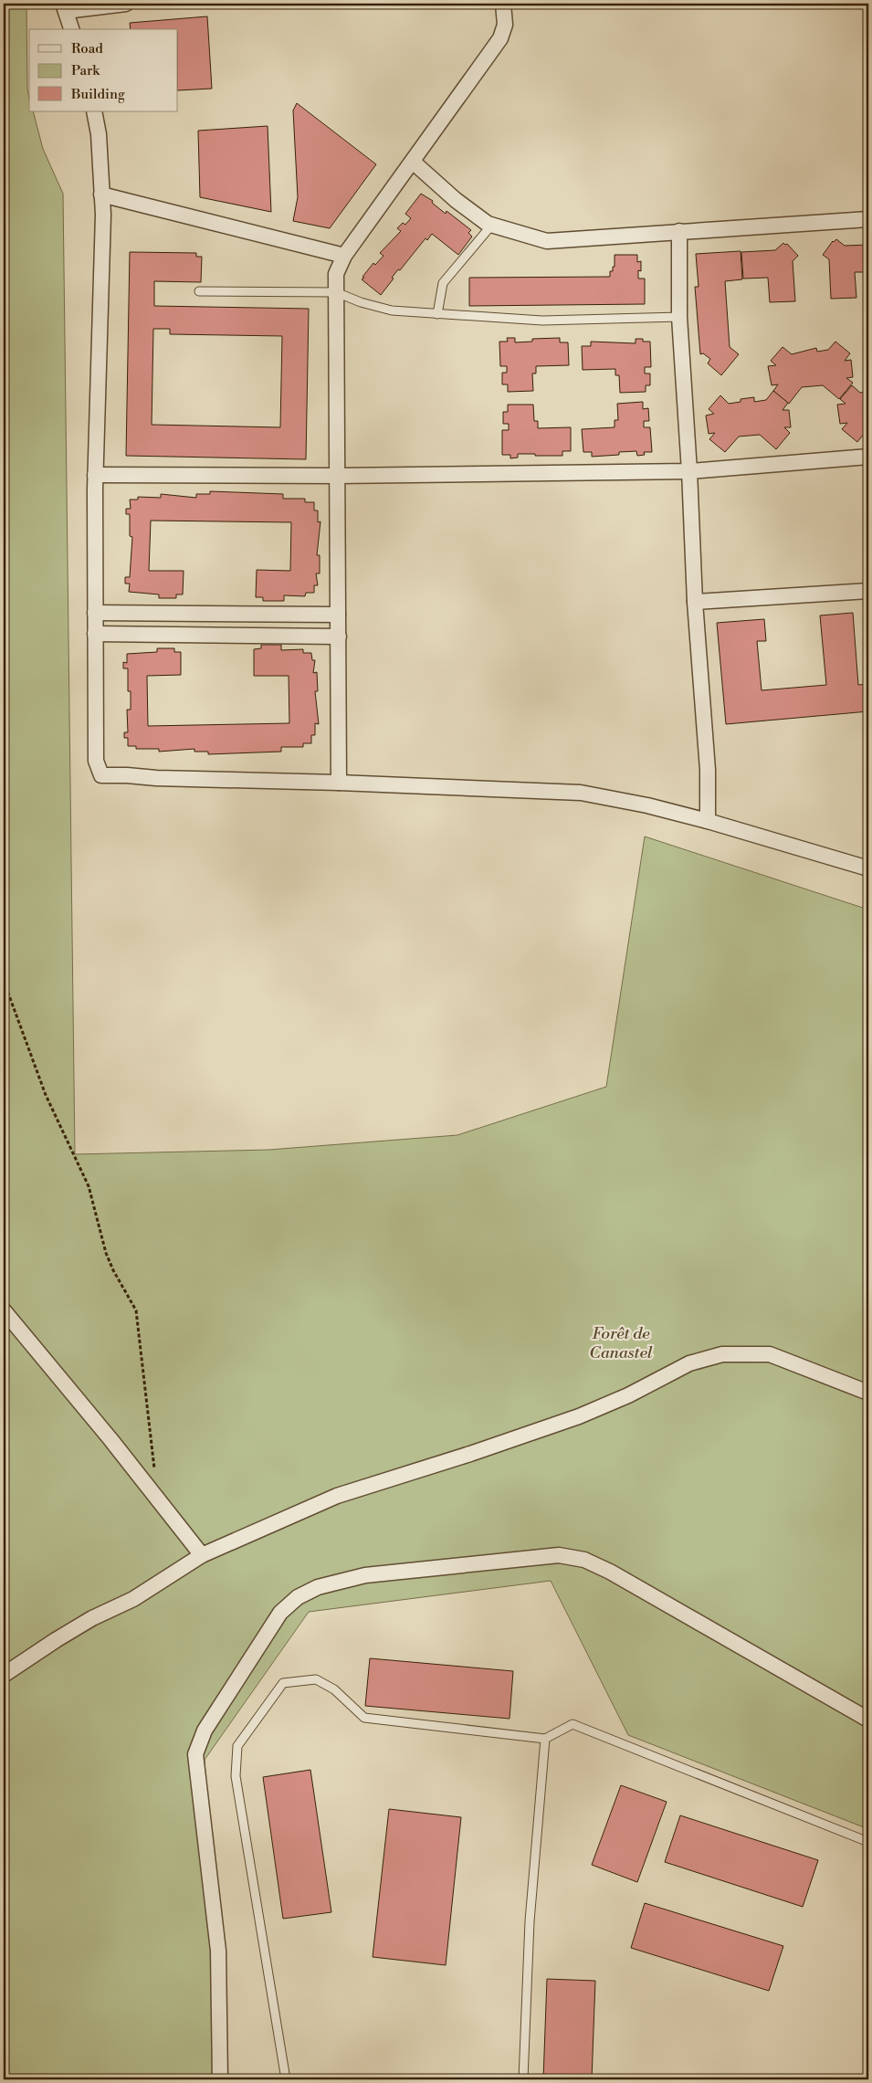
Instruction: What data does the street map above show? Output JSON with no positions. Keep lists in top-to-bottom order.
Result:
{
  "parks": ["Forêt de Canastel"],
  "legend": ["Road", "Park", "Building"]
}
